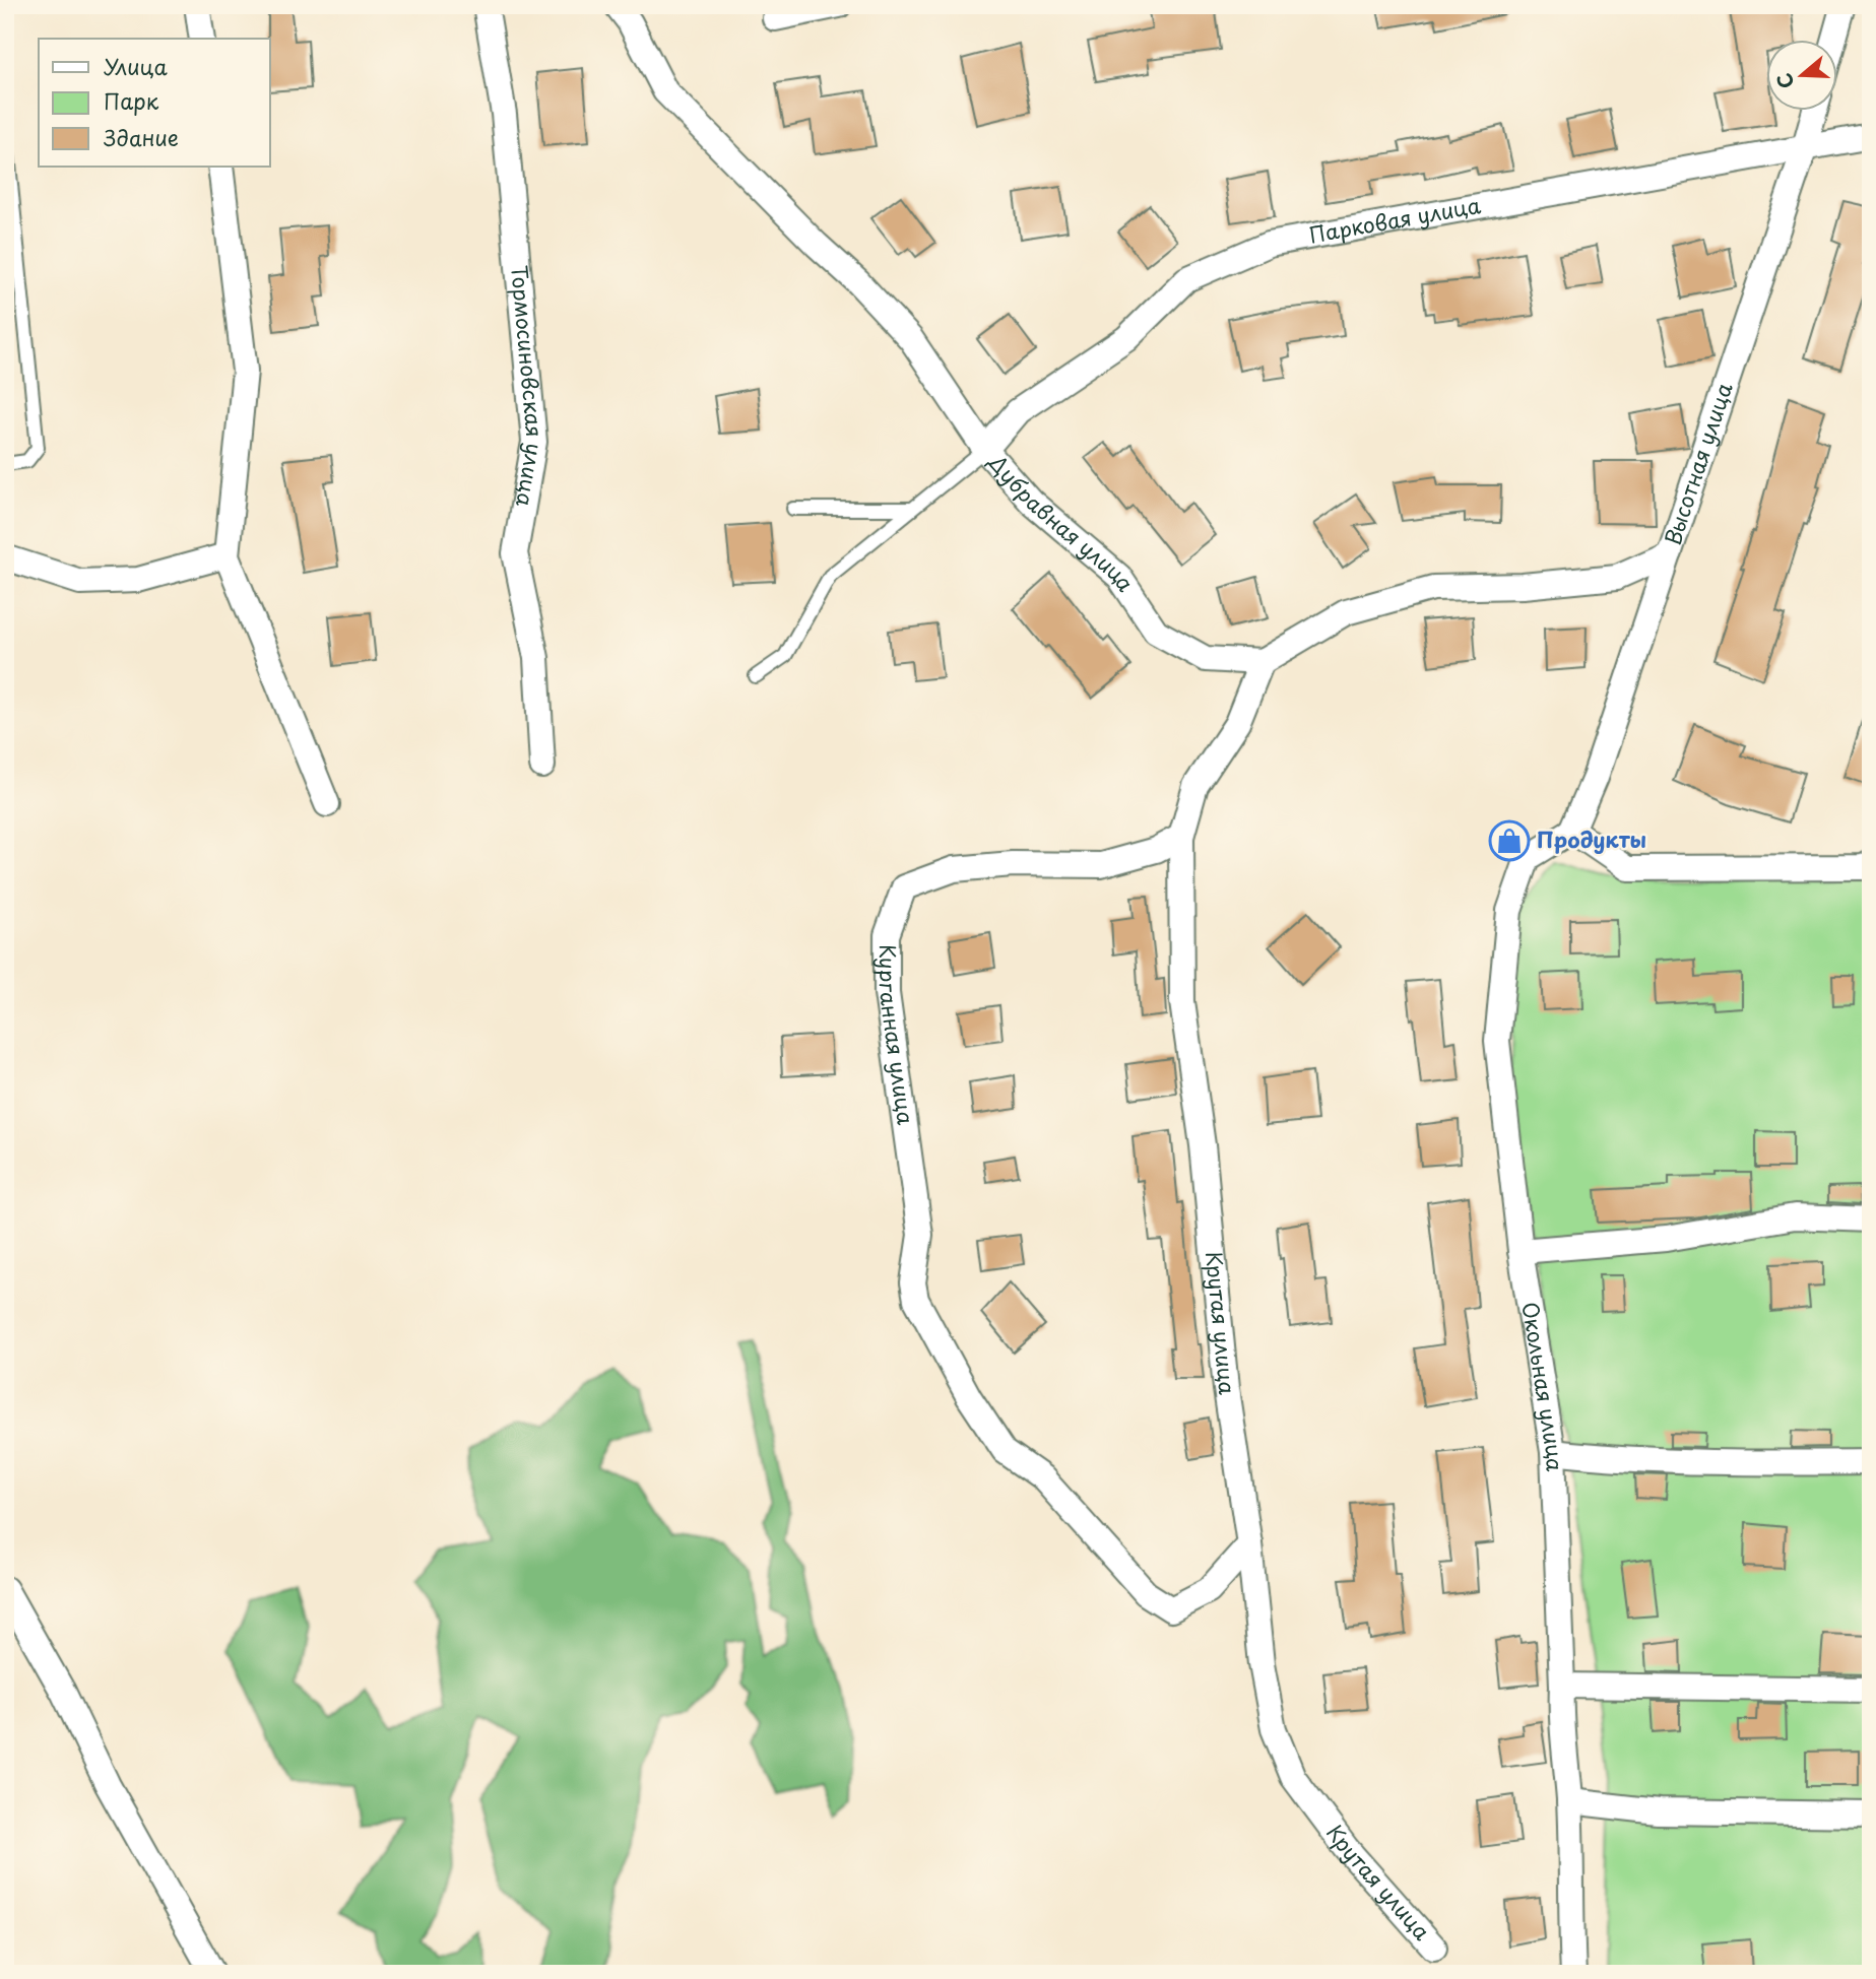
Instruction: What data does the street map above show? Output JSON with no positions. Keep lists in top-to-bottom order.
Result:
{
  "streets": {
    "street": [
      "Парковая улица",
      "Тормосиновская улица",
      "Высотная улица",
      "Дубравная улица",
      "Курганная улица",
      "Крутая улица",
      "Окольная улица"
    ]
  },
  "crossings": [
    ["Парковая улица", "Высотная улица"],
    ["Парковая улица", "Дубравная улица"],
    ["Высотная улица", "Окольная улица"],
    ["Дубравная улица", "Крутая улица"],
    ["Курганная улица", "Крутая улица"]
  ],
  "places": {
    "shop": ["Продукты"]
  },
  "legend": ["Улица", "Парк", "Здание"],
  "north": "left"
}
